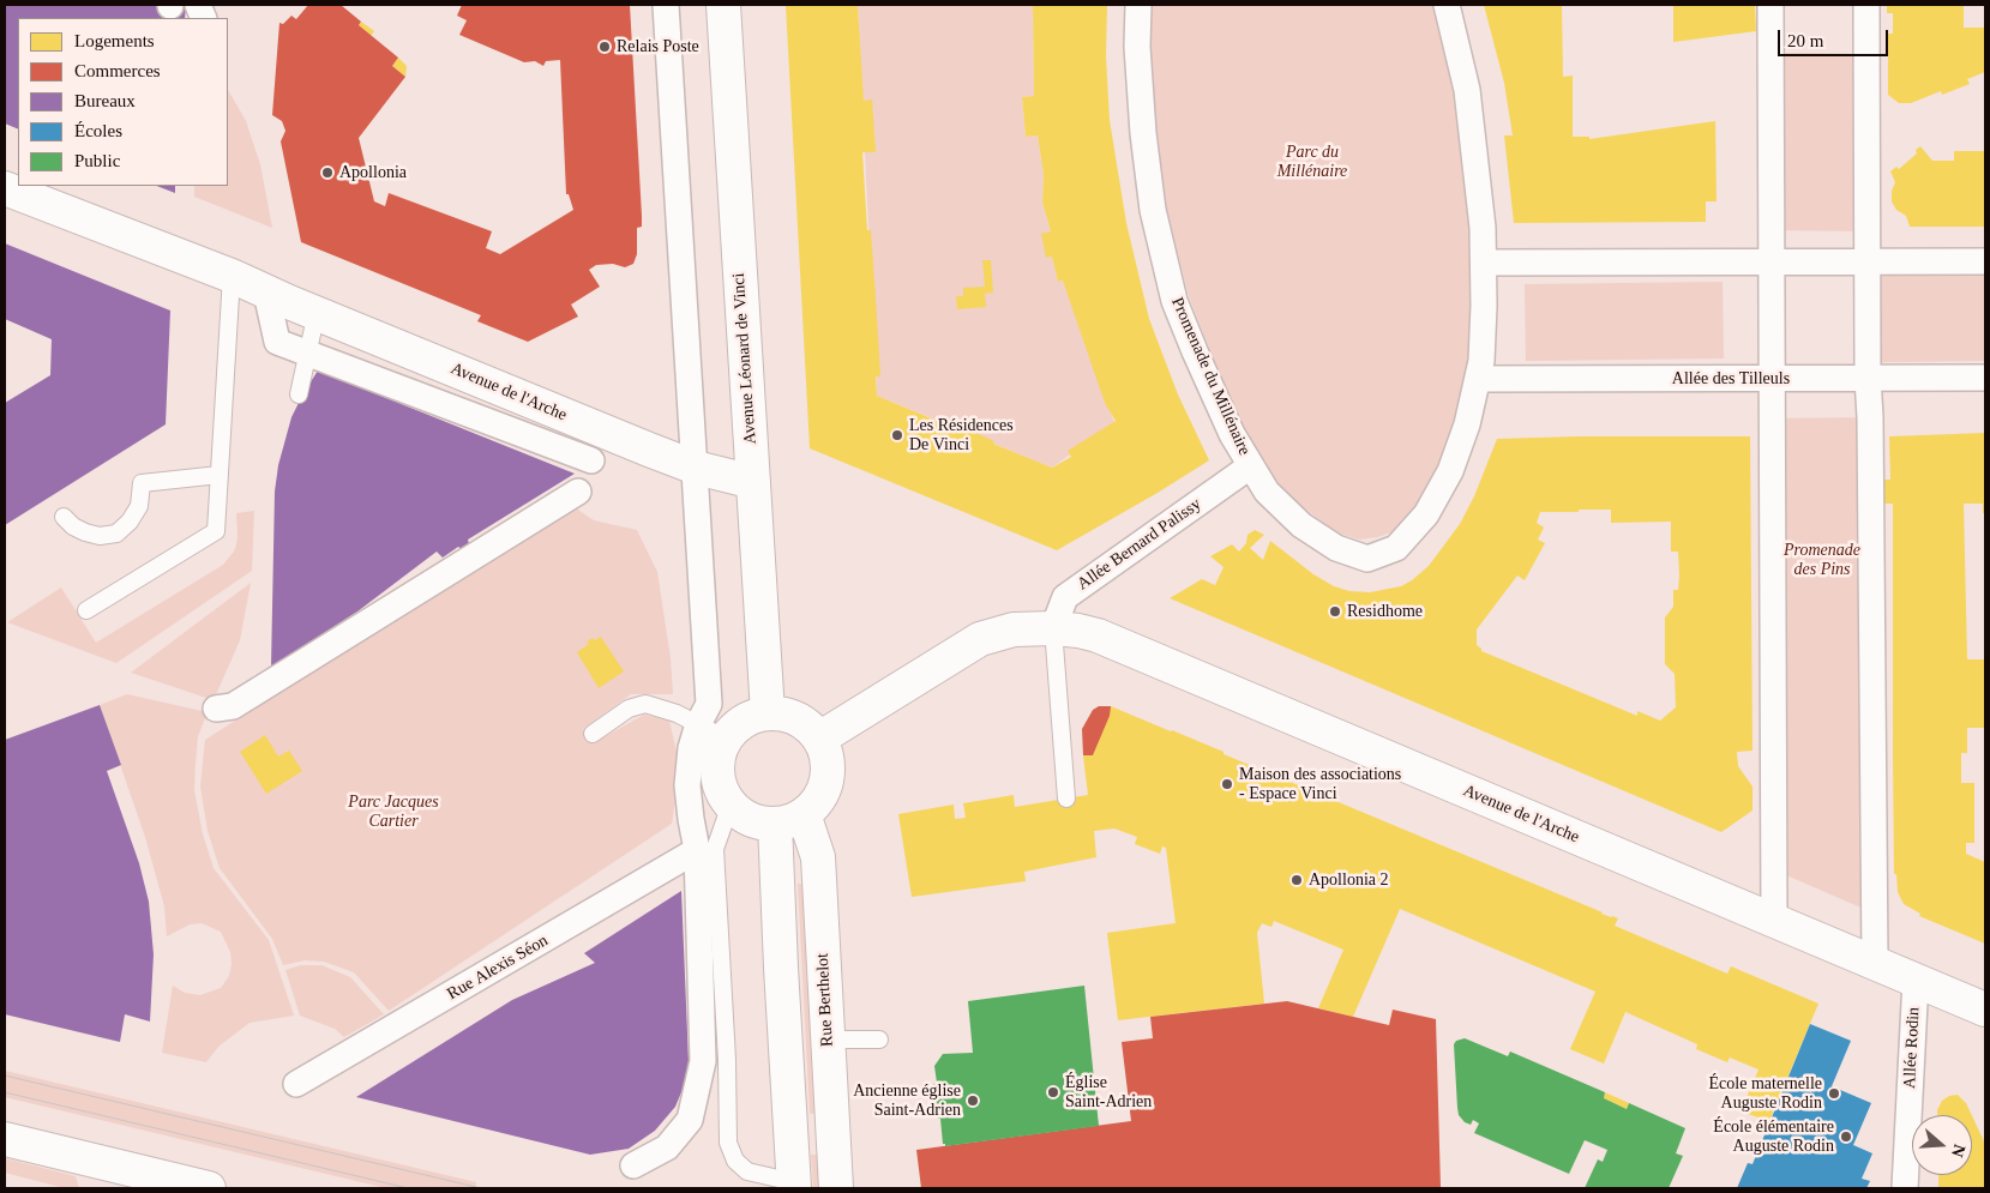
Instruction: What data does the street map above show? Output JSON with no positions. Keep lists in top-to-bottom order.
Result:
{
  "streets": {
    "street": [
      "Avenue Léonard de Vinci",
      "Promenade du Millénaire",
      "Allée des Tilleuls",
      "Avenue de l'Arche",
      "Allée Bernard Palissy",
      "Rue Alexis Séon",
      "Rue Berthelot",
      "Allée Rodin"
    ]
  },
  "crossings": [
    ["Avenue Léonard de Vinci", "Avenue de l'Arche"],
    ["Avenue Léonard de Vinci", "Rue Berthelot"],
    ["Promenade du Millénaire", "Allée des Tilleuls"],
    ["Promenade du Millénaire", "Allée Bernard Palissy"],
    ["Avenue de l'Arche", "Allée Bernard Palissy"],
    ["Avenue de l'Arche", "Allée Rodin"]
  ],
  "parks": ["Parc du Millénaire", "Promenade des Pins", "Parc Jacques Cartier"],
  "places": [
    "Relais Poste",
    "Apollonia",
    "Les Résidences De Vinci",
    "Residhome",
    "Maison des associations - Espace Vinci",
    "Apollonia 2",
    "Église Saint-Adrien",
    "École maternelle Auguste Rodin",
    "Ancienne église Saint-Adrien",
    "École élémentaire Auguste Rodin"
  ],
  "legend": [
    "Logements",
    "Commerces",
    "Bureaux",
    "Écoles",
    "Public"
  ],
  "scale_bar": "20 m",
  "north": "right"
}
